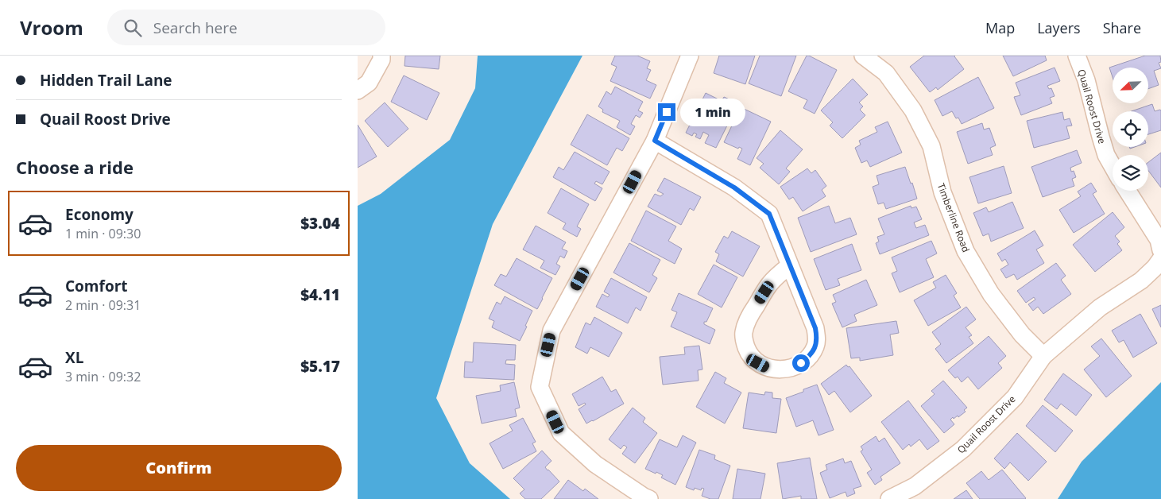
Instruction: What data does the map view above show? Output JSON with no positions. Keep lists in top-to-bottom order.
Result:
{
  "streets": {
    "street": ["Quail Roost Drive", "Timberline Road"]
  },
  "crossings": [
    ["Quail Roost Drive", "Timberline Road"]
  ],
  "north": "bottom left",
  "page": {
    "header": "Vroom",
    "search": "Search here",
    "nav": ["Map", "Layers", "Share"],
    "banner": ["Hidden Trail Lane", "Quail Roost Drive"],
    "bubble": "1 min",
    "heading": "Choose a ride",
    "list": [
      {
        "name": "Economy",
        "note": "1 min · 09:30",
        "value": "$3.04"
      },
      {
        "name": "Comfort",
        "note": "2 min · 09:31",
        "value": "$4.11"
      },
      {
        "name": "XL",
        "note": "3 min · 09:32",
        "value": "$5.17"
      }
    ],
    "buttons": "Confirm"
  }
}
